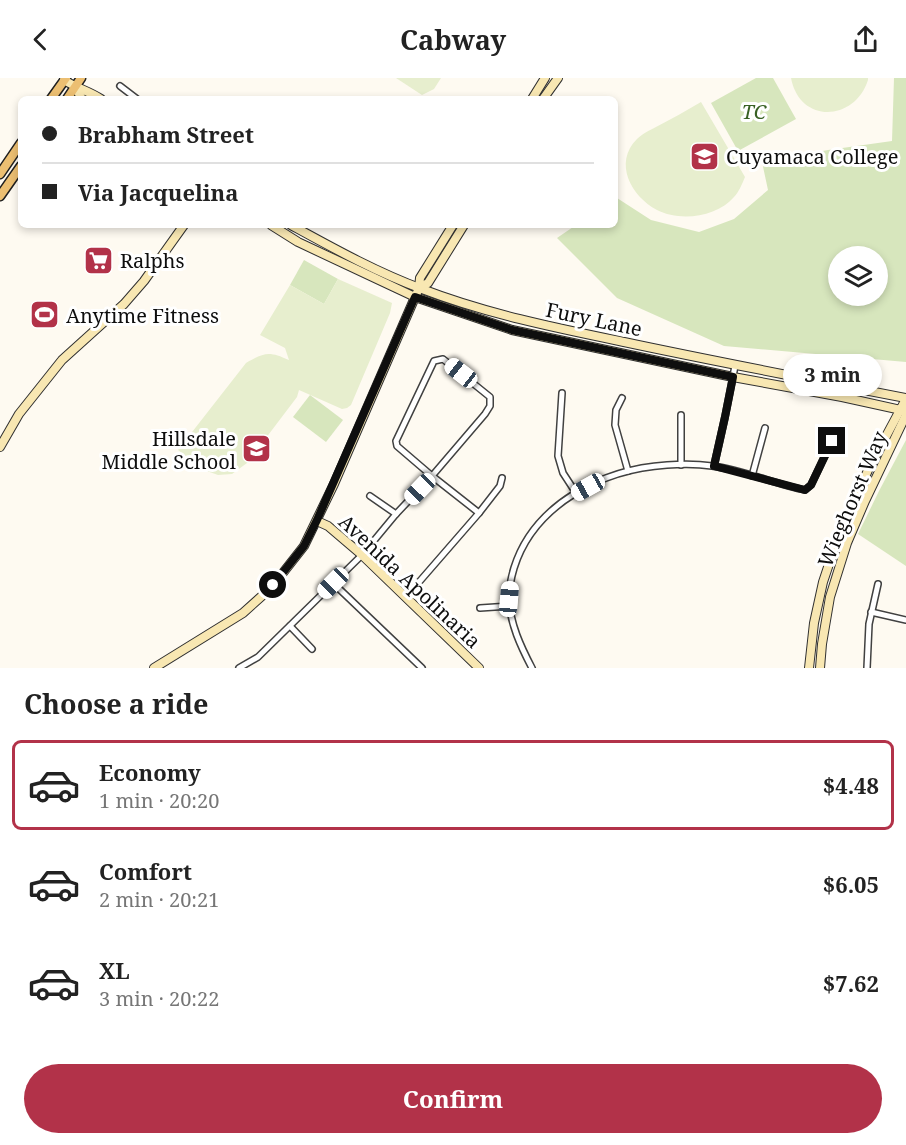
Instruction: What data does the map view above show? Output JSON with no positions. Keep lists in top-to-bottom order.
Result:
{
  "streets": {
    "main road": ["Fury Lane", "Wieghorst Way", "Avenida Apolinaria"]
  },
  "crossings": [
    ["Fury Lane", "Wieghorst Way"]
  ],
  "parks": ["TC"],
  "places": {
    "school or university": ["Cuyamaca College", "Hillsdale Middle School"],
    "supermarket": ["Ralphs"],
    "sports": ["Anytime Fitness"]
  },
  "page": {
    "header": "Cabway",
    "banner": ["Brabham Street", "Via Jacquelina"],
    "bubble": "3 min",
    "heading": "Choose a ride",
    "list": [
      {
        "name": "Economy",
        "note": "1 min · 20:20",
        "value": "$4.48"
      },
      {
        "name": "Comfort",
        "note": "2 min · 20:21",
        "value": "$6.05"
      },
      {
        "name": "XL",
        "note": "3 min · 20:22",
        "value": "$7.62"
      }
    ],
    "buttons": "Confirm"
  }
}
